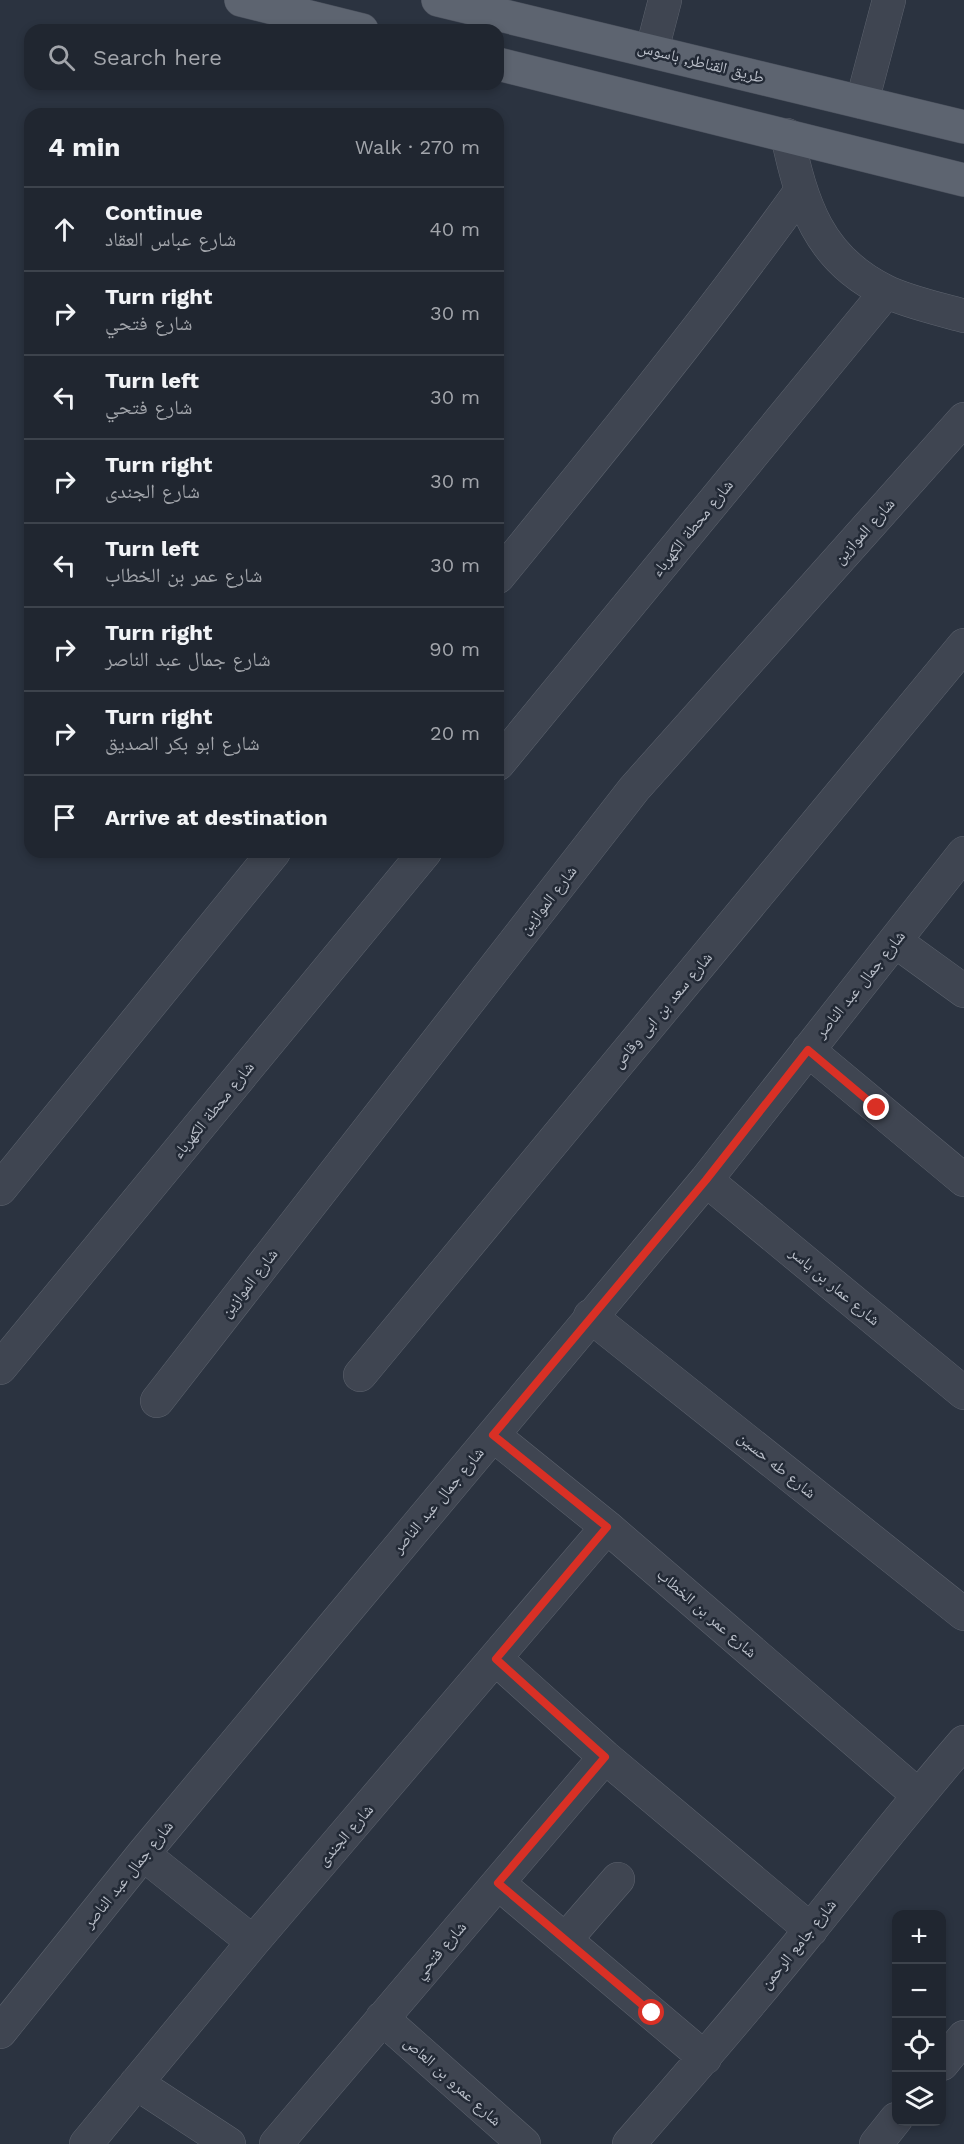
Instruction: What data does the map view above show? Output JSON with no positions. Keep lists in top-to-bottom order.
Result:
{
  "streets": {
    "main road": ["طريق القناطر, باسوس"],
    "street": [
      "شارع محطة الكهرباء",
      "شارع الموازين",
      "شارع جمال عبد الناصر",
      "شارع سعد بن ابى وقاص",
      "شارع عمار بن ياسر",
      "شارع طه حسين",
      "شارع عمر بن الخطاب",
      "شارع الجندى",
      "شارع جامع الرحمن",
      "شارع فتحي",
      "شارع عمرو بن العاص"
    ]
  },
  "crossings": [
    ["شارع جمال عبد الناصر", "شارع عمار بن ياسر"],
    ["شارع جمال عبد الناصر", "شارع طه حسين"],
    ["شارع جمال عبد الناصر", "شارع عمر بن الخطاب"],
    ["شارع عمر بن الخطاب", "شارع الجندى"],
    ["شارع عمر بن الخطاب", "شارع جامع الرحمن"],
    ["شارع فتحي", "شارع عمرو بن العاص"]
  ],
  "page": {
    "search": "Search here",
    "heading": ["4 min", "Walk · 270 m"],
    "list": [
      ["Continue", "شارع عباس العقاد", "40 m"],
      ["Turn right", "شارع فتحي", "30 m"],
      ["Turn left", "شارع فتحي", "30 m"],
      ["Turn right", "شارع الجندى", "30 m"],
      ["Turn left", "شارع عمر بن الخطاب", "30 m"],
      ["Turn right", "شارع جمال عبد الناصر", "90 m"],
      ["Turn right", "شارع ابو بكر الصديق", "20 m"],
      "Arrive at destination"
    ],
    "map_buttons": ["+", "−"]
  }
}
